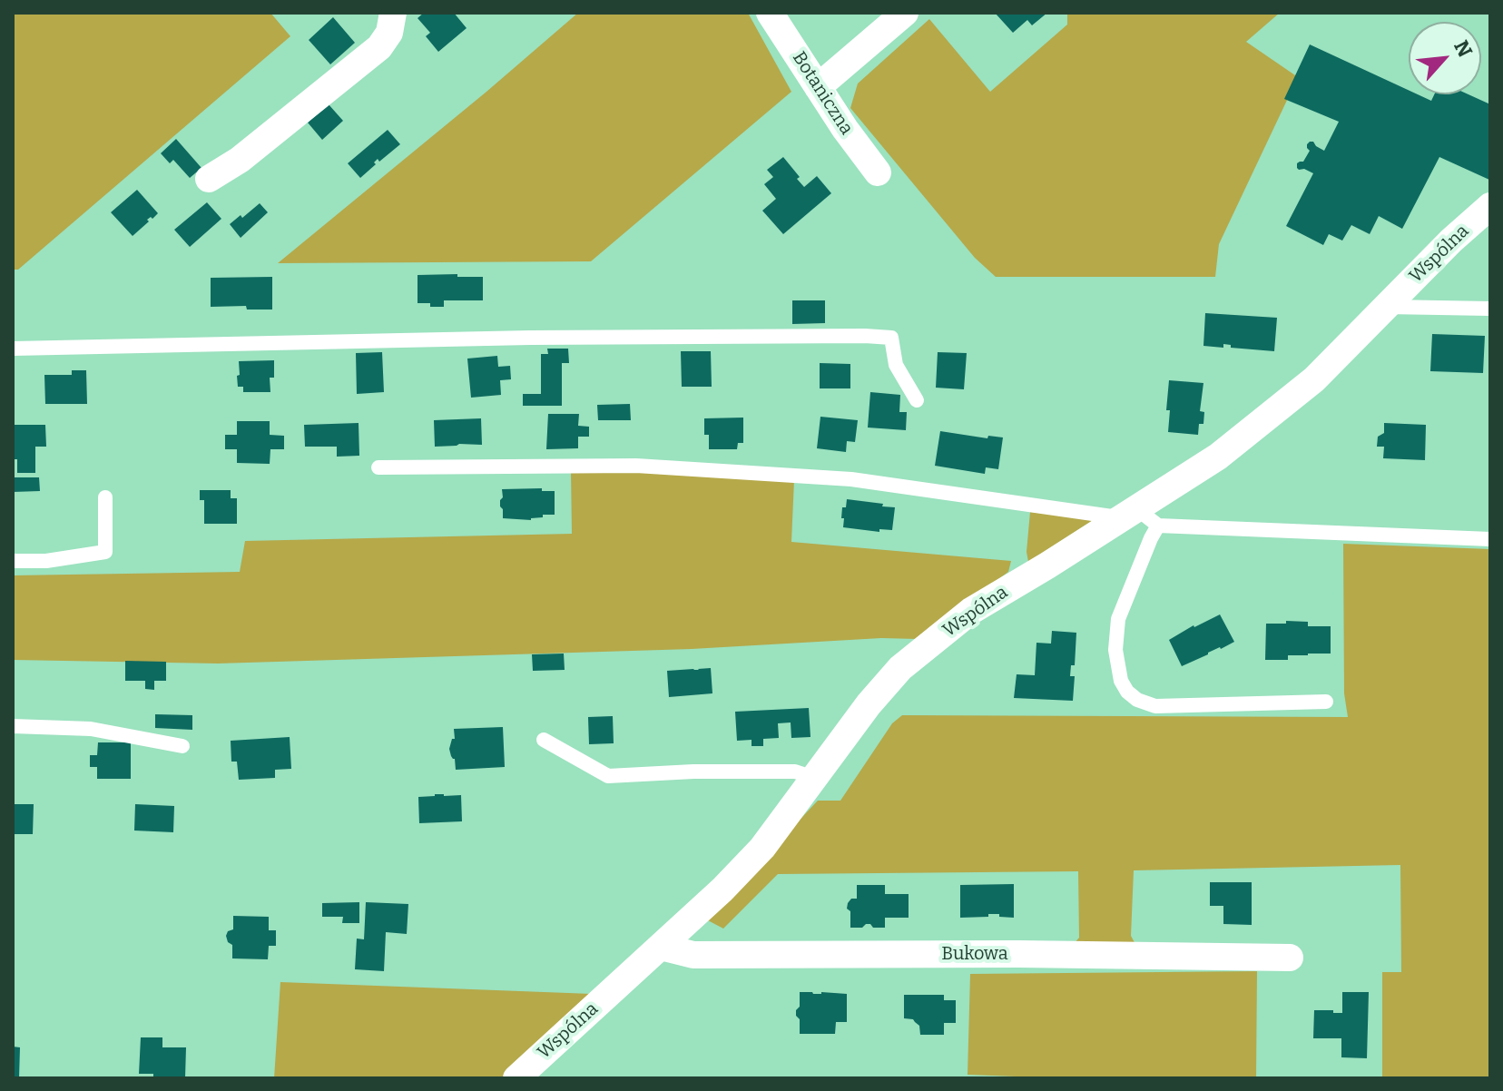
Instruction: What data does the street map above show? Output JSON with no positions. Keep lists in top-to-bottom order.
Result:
{
  "streets": {
    "street": ["Botaniczna", "Wspólna", "Bukowa"]
  },
  "crossings": [
    ["Wspólna", "Bukowa"]
  ],
  "north": "top right"
}
